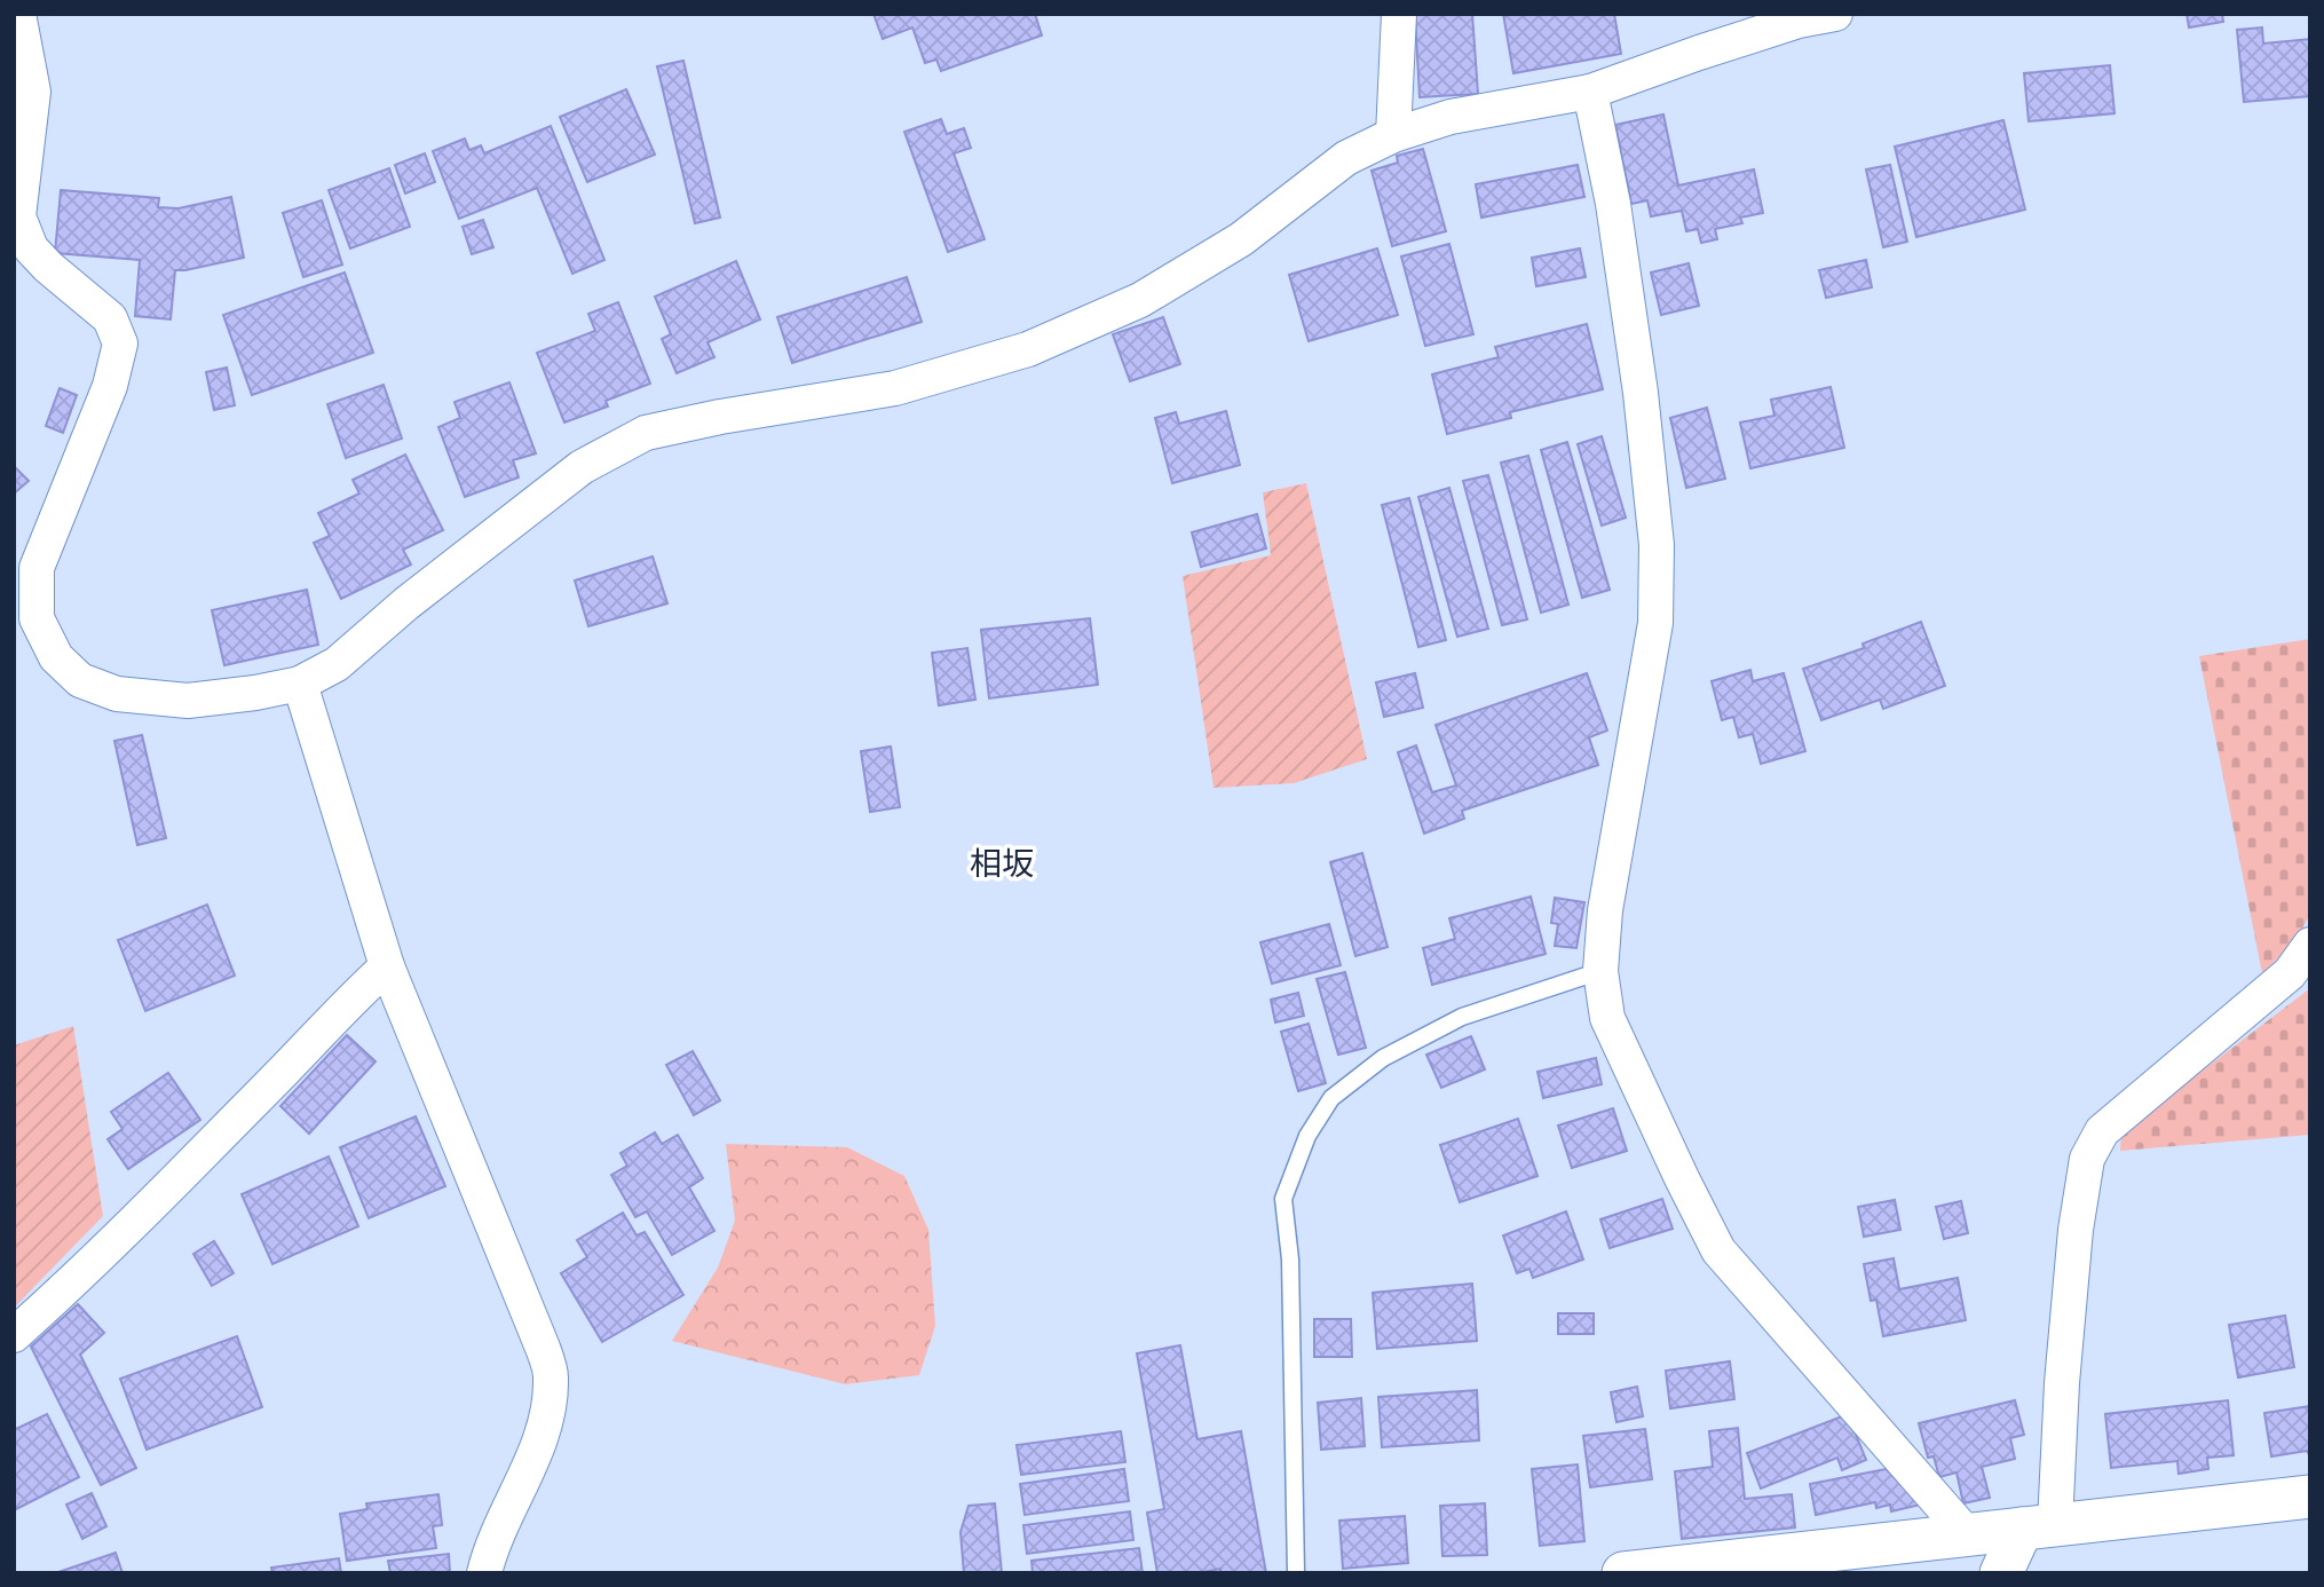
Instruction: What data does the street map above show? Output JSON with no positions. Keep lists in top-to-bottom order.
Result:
{
  "districts": ["相坂"]
}
